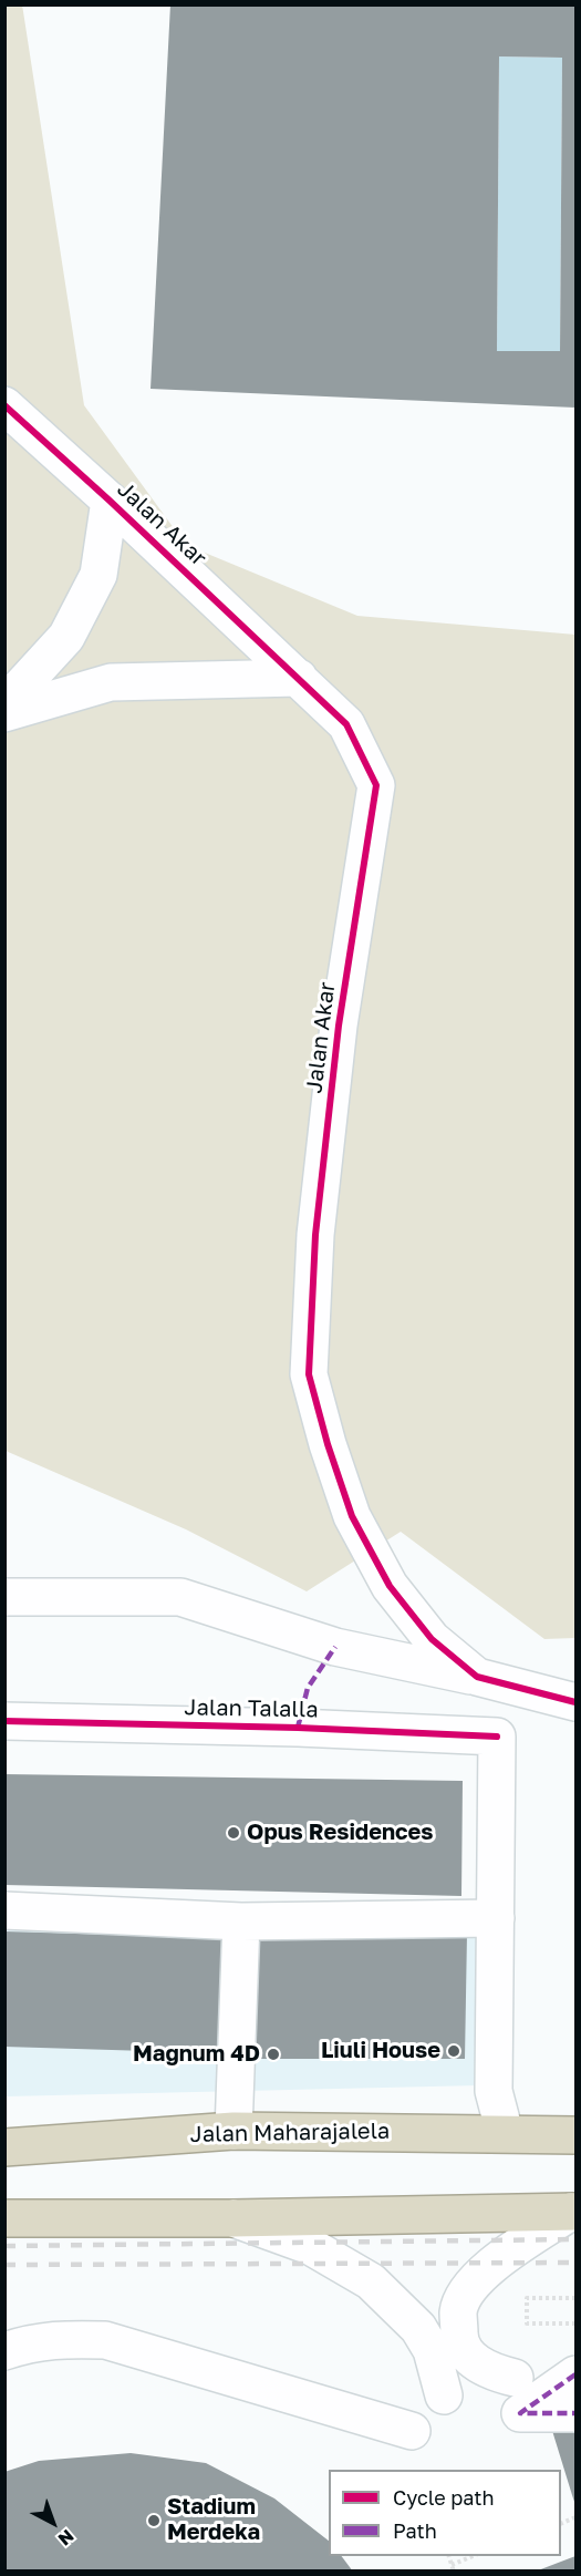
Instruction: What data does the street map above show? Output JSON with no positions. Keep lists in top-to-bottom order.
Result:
{
  "streets": {
    "highway": ["Jalan Maharajalela"],
    "street": ["Jalan Akar", "Jalan Talalla"]
  },
  "crossings": [
    ["Jalan Talalla", "Jalan Maharajalela"]
  ],
  "places": [
    "Opus Residences",
    "Liuli House",
    "Magnum 4D",
    "Stadium Merdeka"
  ],
  "legend": ["Cycle path", "Path"],
  "north": "bottom right"
}
